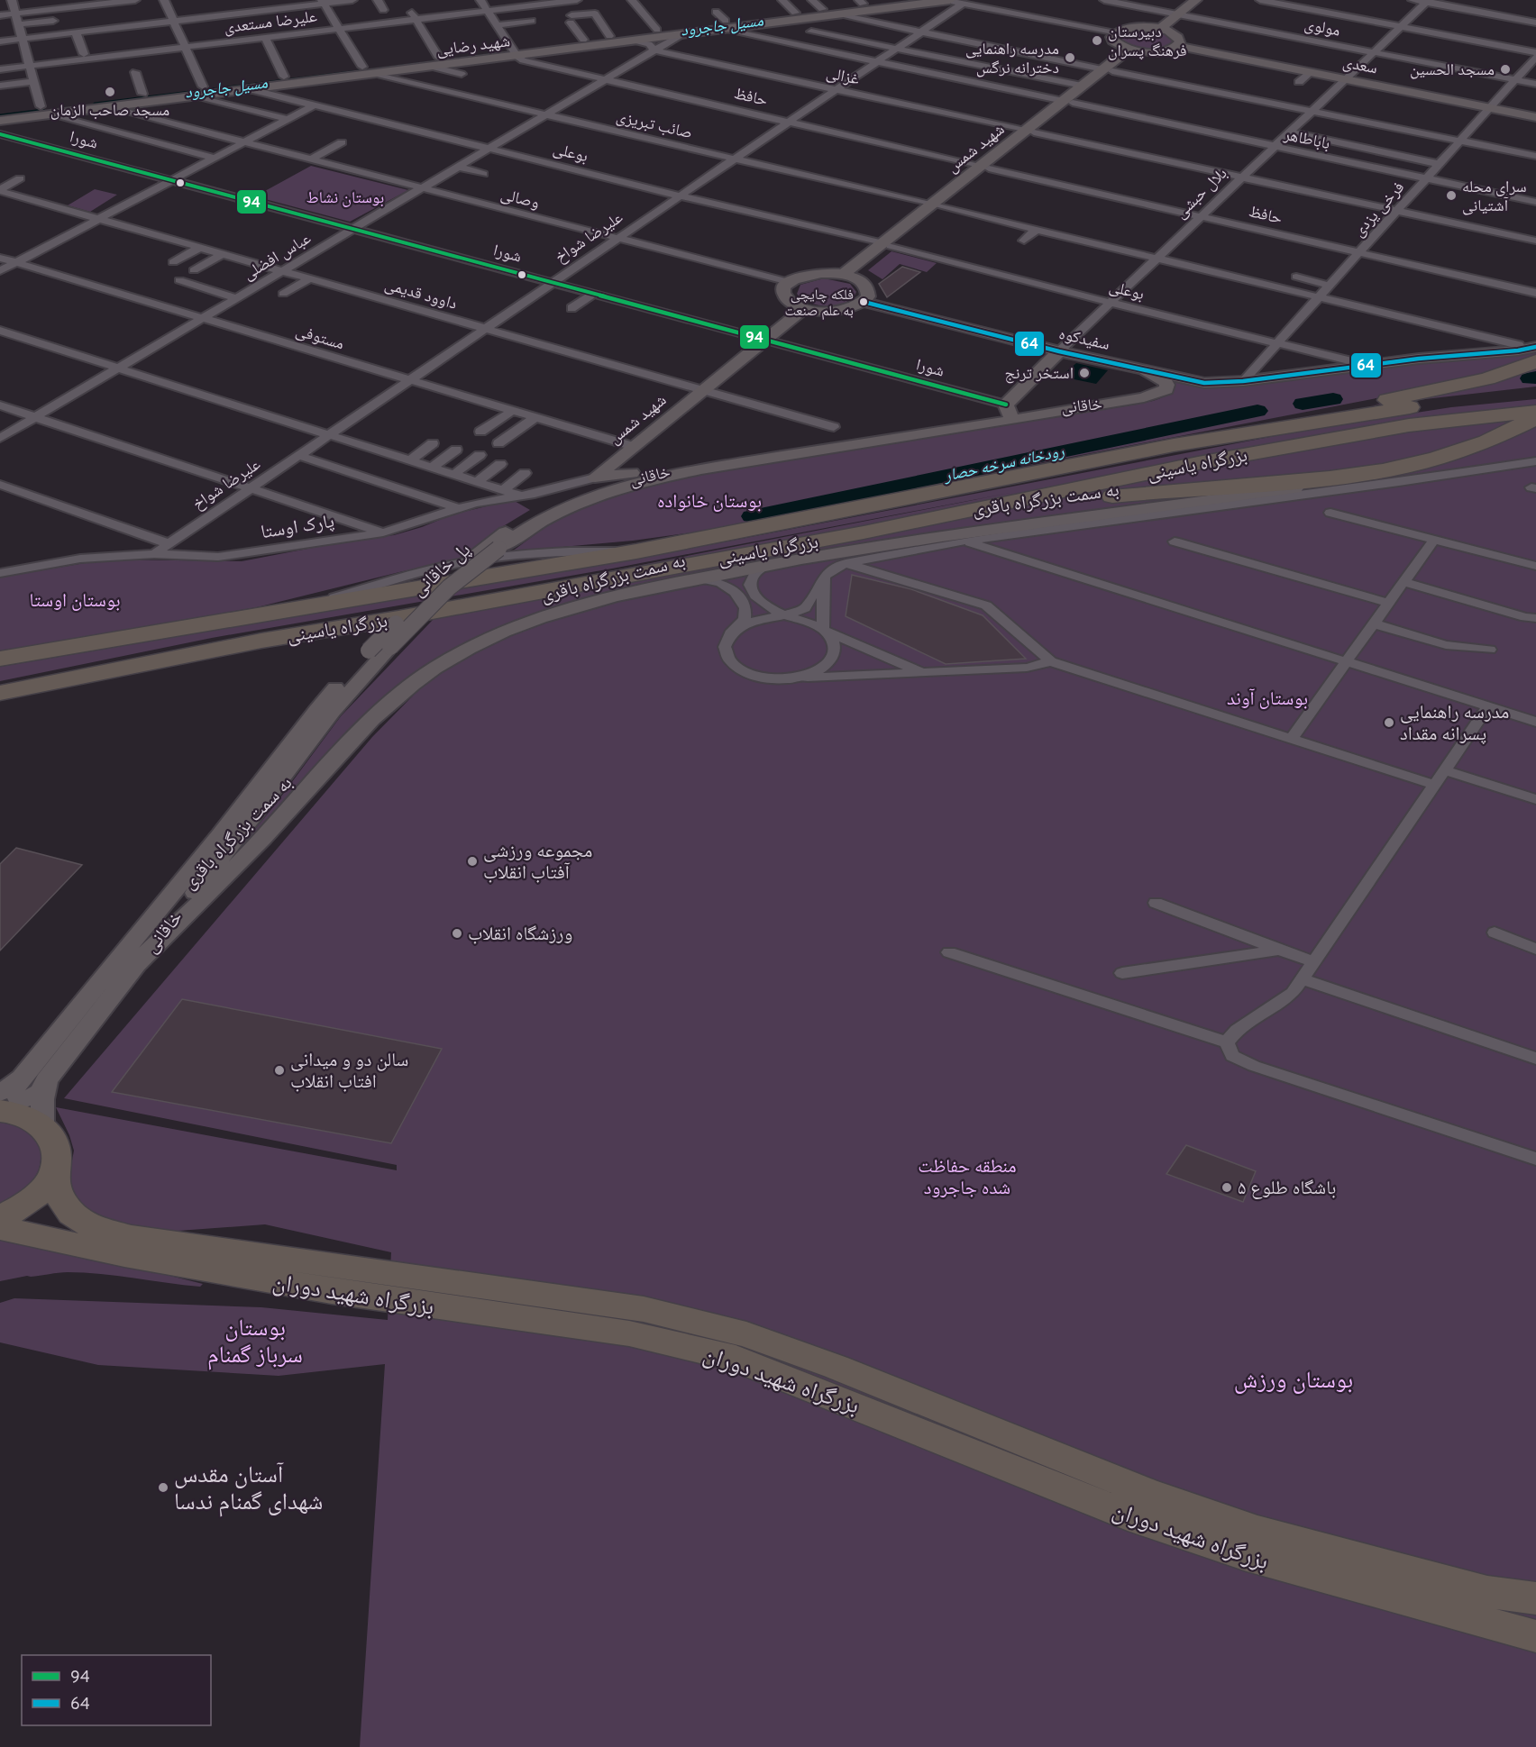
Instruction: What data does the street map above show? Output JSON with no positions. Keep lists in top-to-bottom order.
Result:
{
  "streets": {
    "highway": ["بزرگراه یاسینی", "بزرگراه شهید دوران"],
    "main road": [
      "شهید رضایی",
      "سعدی",
      "شهید شمس",
      "بلال حبشی",
      "سفیدکوه",
      "خاقانی",
      "به سمت بزرگراه باقری",
      "پل خاقانی"
    ],
    "street": [
      "علیرضا مستعدی",
      "مولوی",
      "غزالی",
      "حافظ",
      "صائب تبریزی",
      "باباطاهر",
      "شورا",
      "بوعلی",
      "وصالی",
      "فرخی یزدی",
      "علیرضا شواخ",
      "عباس افضلی",
      "داوود قدیمی",
      "مستوفی",
      "پارک اوستا"
    ]
  },
  "crossings": [
    ["مولوی", "بلال حبشی"],
    ["مولوی", "فرخی یزدی"],
    ["شهید رضایی", "غزالی"],
    ["شهید رضایی", "حافظ"],
    ["شهید رضایی", "صائب تبریزی"],
    ["شهید رضایی", "باباطاهر"],
    ["شهید رضایی", "بوعلی"],
    ["شهید رضایی", "عباس افضلی"],
    ["سعدی", "بلال حبشی"],
    ["سعدی", "فرخی یزدی"],
    ["غزالی", "شهید شمس"],
    ["غزالی", "بلال حبشی"],
    ["غزالی", "علیرضا شواخ"],
    ["غزالی", "عباس افضلی"],
    ["حافظ", "شهید شمس"],
    ["حافظ", "بلال حبشی"],
    ["حافظ", "فرخی یزدی"],
    ["حافظ", "علیرضا شواخ"],
    ["حافظ", "عباس افضلی"],
    ["صائب تبریزی", "شهید شمس"],
    ["صائب تبریزی", "بلال حبشی"],
    ["صائب تبریزی", "فرخی یزدی"],
    ["صائب تبریزی", "علیرضا شواخ"],
    ["صائب تبریزی", "عباس افضلی"],
    ["باباطاهر", "شهید شمس"],
    ["باباطاهر", "بلال حبشی"],
    ["باباطاهر", "فرخی یزدی"],
    ["باباطاهر", "علیرضا شواخ"],
    ["شورا", "شهید شمس"],
    ["شورا", "بلال حبشی"],
    ["شورا", "علیرضا شواخ"],
    ["شورا", "عباس افضلی"],
    ["شورا", "خاقانی"],
    ["شهید شمس", "بوعلی"],
    ["شهید شمس", "داوود قدیمی"],
    ["شهید شمس", "مستوفی"],
    ["شهید شمس", "پارک اوستا"],
    ["بوعلی", "بلال حبشی"],
    ["بوعلی", "فرخی یزدی"],
    ["بوعلی", "علیرضا شواخ"],
    ["بوعلی", "عباس افضلی"],
    ["بلال حبشی", "سفیدکوه"],
    ["بلال حبشی", "خاقانی"],
    ["وصالی", "علیرضا شواخ"],
    ["وصالی", "عباس افضلی"],
    ["فرخی یزدی", "سفیدکوه"],
    ["علیرضا شواخ", "داوود قدیمی"],
    ["علیرضا شواخ", "مستوفی"],
    ["علیرضا شواخ", "پارک اوستا"],
    ["عباس افضلی", "داوود قدیمی"],
    ["عباس افضلی", "مستوفی"],
    ["خاقانی", "به سمت بزرگراه باقری"],
    ["خاقانی", "پل خاقانی"]
  ],
  "water": ["مسیل جاجرود", "رودخانه سرخه حصار"],
  "parks": [
    "بوستان نشاط",
    "بوستان خانواده",
    "بوستان اوستا",
    "بوستان آوند",
    "منطقه حفاظت شده جاجرود",
    "بوستان سرباز گمنام",
    "بوستان ورزش"
  ],
  "places": [
    "دبیرستان فرهنگ پسران",
    "مدرسه راهنمایی دخترانه نرگس",
    "مسجد الحسین",
    "مسجد صاحب الزمان",
    "سرای محله آشتیانی",
    "فلکه چایچی به علم صنعت",
    "استخر ترنج",
    "مدرسه راهنمایی پسرانه مقداد",
    "مجموعه ورزشی آفتاب انقلاب",
    "ورزشگاه انقلاب",
    "سالن دو و میدانی افتاب انقلاب",
    "باشگاه طلوع ۵",
    "آستان مقدس شهدای گمنام ندسا"
  ],
  "lines": ["transit line 94", "transit line 64"],
  "legend": ["94", "64"]
}
